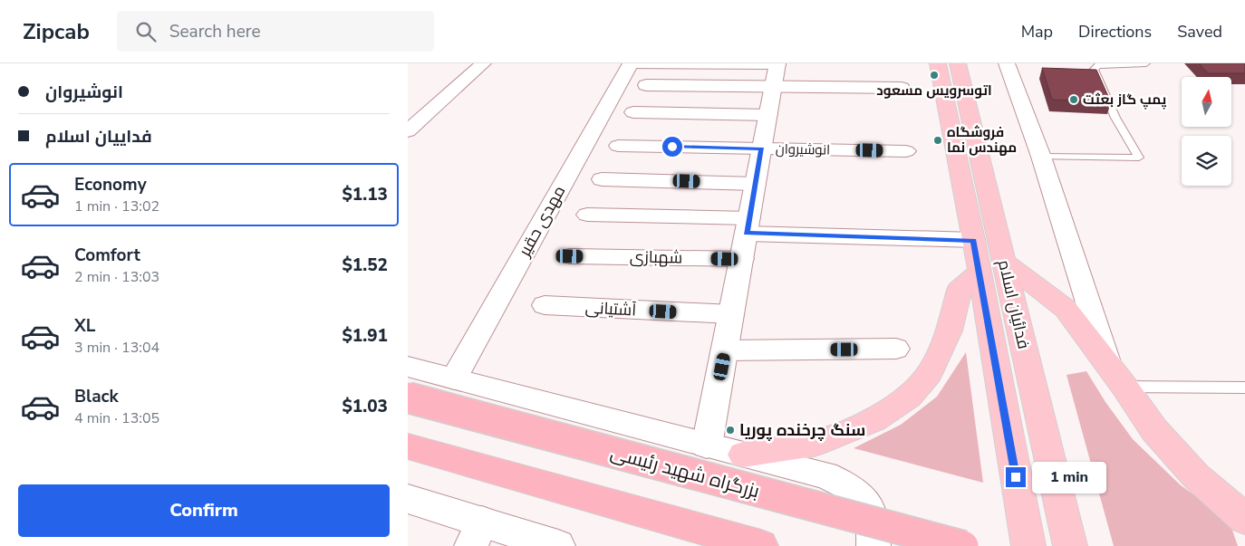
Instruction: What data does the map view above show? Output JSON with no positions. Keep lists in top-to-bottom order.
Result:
{
  "streets": {
    "highway": ["بزرگراه شهید رئیسی"],
    "main road": ["فدائیان اسلام"],
    "street": [
      "انوشیروان",
      "مهدی حقیر",
      "شهبازی",
      "آشتیانی"
    ]
  },
  "places": [
    "اتوسرویس مسعود",
    "پمپ گاز بعثت",
    "فروشگاه مهندس نما",
    "سنگ چرخنده پوریا"
  ],
  "north": "top",
  "page": {
    "header": "Zipcab",
    "search": "Search here",
    "nav": ["Map", "Directions", "Saved"],
    "banner": ["انوشیروان", "فداییان اسلام"],
    "list": [
      {
        "name": "Economy",
        "note": "1 min · 13:02",
        "value": "$1.13"
      },
      {
        "name": "Comfort",
        "note": "2 min · 13:03",
        "value": "$1.52"
      },
      {
        "name": "XL",
        "note": "3 min · 13:04",
        "value": "$1.91"
      },
      {
        "name": "Black",
        "note": "4 min · 13:05",
        "value": "$1.03"
      }
    ],
    "bubble": "1 min",
    "buttons": "Confirm"
  }
}
